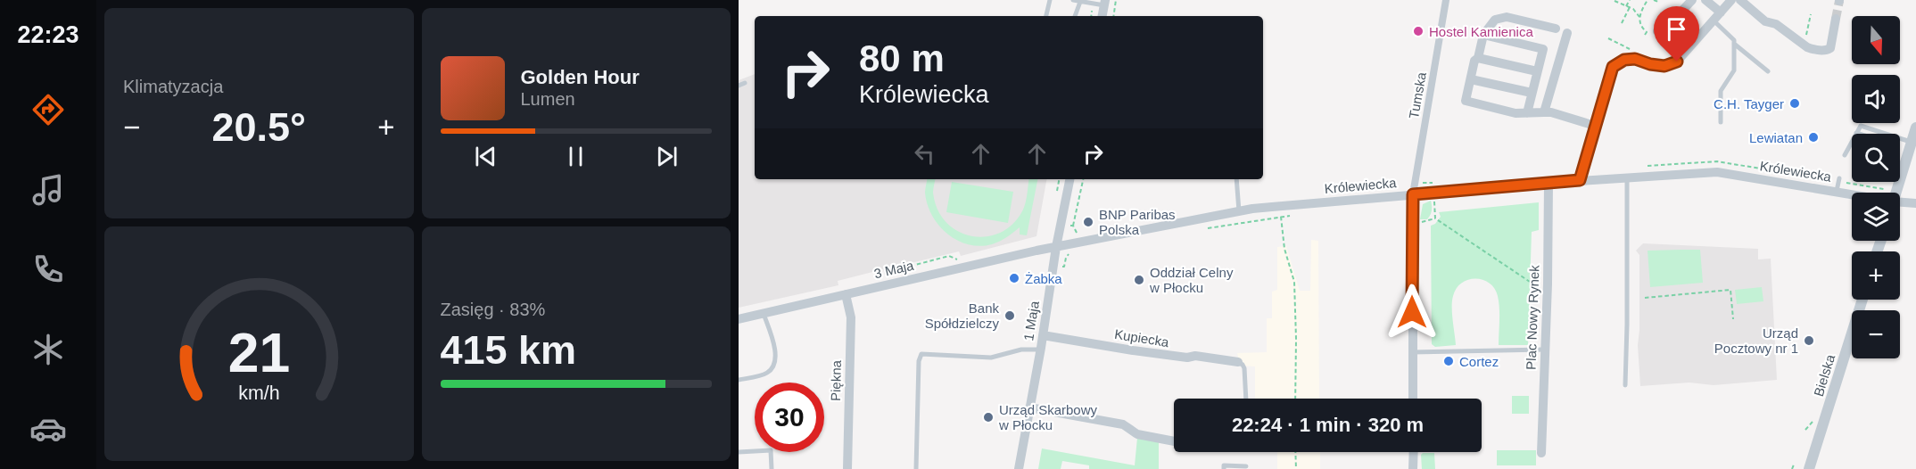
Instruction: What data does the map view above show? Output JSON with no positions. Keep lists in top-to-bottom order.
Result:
{
  "streets": {
    "street": [
      "Tumska",
      "Królewiecka",
      "3 Maja",
      "Plac Nowy Rynek",
      "1 Maja",
      "Kupiecka",
      "Bielska",
      "Piękna"
    ]
  },
  "crossings": [
    ["Tumska", "Królewiecka"],
    ["Królewiecka", "3 Maja"],
    ["Królewiecka", "Plac Nowy Rynek"],
    ["Królewiecka", "1 Maja"],
    ["3 Maja", "1 Maja"],
    ["3 Maja", "Piękna"],
    ["1 Maja", "Kupiecka"]
  ],
  "places": [
    "Hostel Kamienica",
    "C.H. Tayger",
    "Lewiatan",
    "BNP Paribas Polska",
    "Żabka",
    "Oddział Celny w Płocku",
    "Bank Spółdzielczy",
    "Urząd Pocztowy nr 1",
    "Cortez",
    "Urząd Skarbowy w Płocku"
  ],
  "north": "bottom",
  "page": {
    "tabs": "22:23",
    "tile": [
      "Klimatyzacja",
      ["Zasięg · 83%", "415 km"]
    ],
    "map_buttons": ["+", "−"],
    "turn": ["80 m", "Królewiecka"],
    "song": ["Golden Hour", "Lumen"],
    "heat": ["−", "20.5°", "+"],
    "limit": "30",
    "trip": "22:24 · 1 min · 320 m",
    "gauge": ["21", "km/h"]
  }
}
